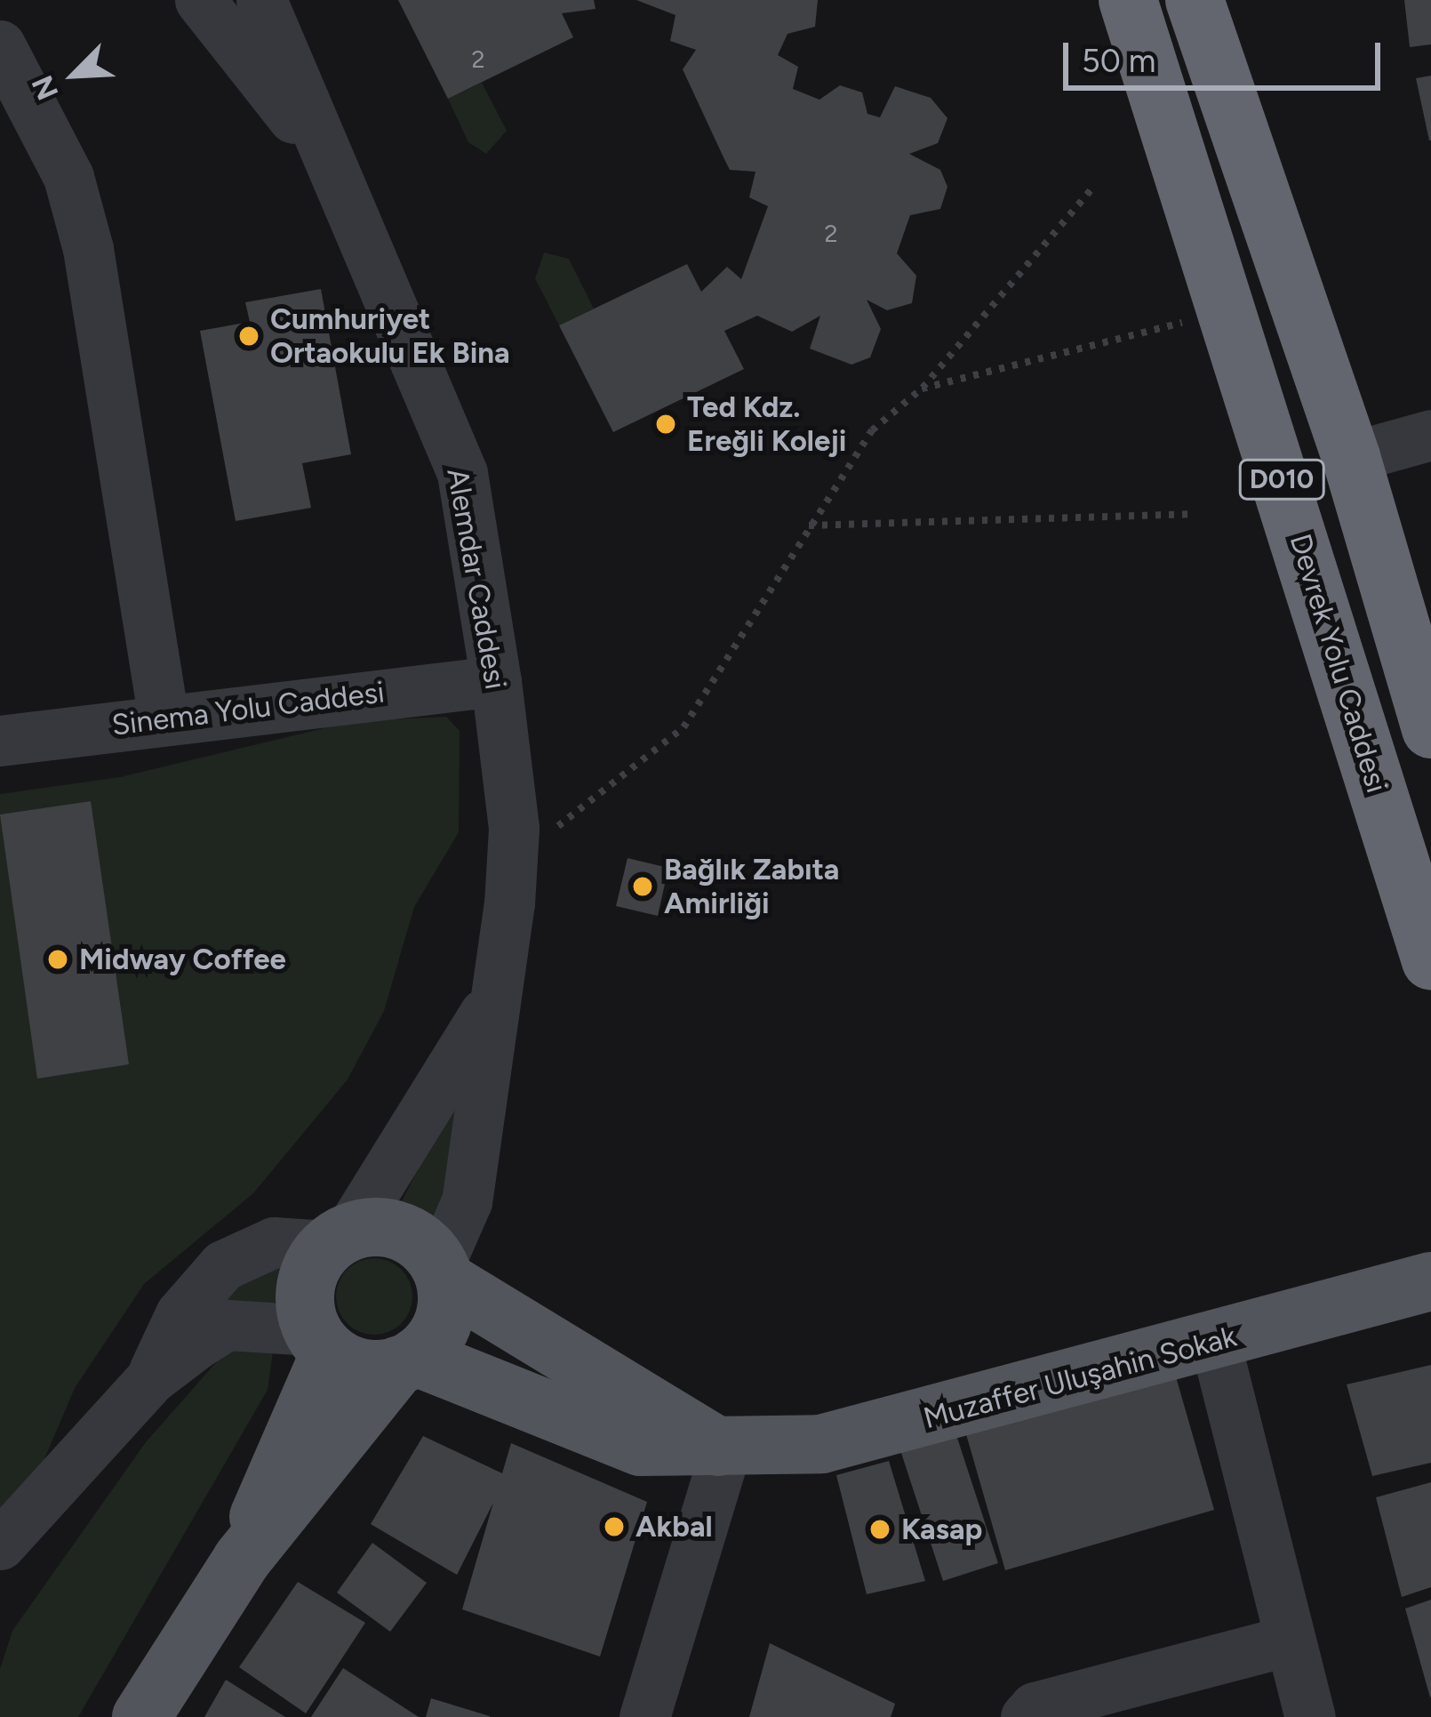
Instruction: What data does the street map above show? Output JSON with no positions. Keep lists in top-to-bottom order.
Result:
{
  "streets": {
    "highway": ["D010", "Devrek Yolu Caddesi"],
    "main road": ["Alemdar Caddesi", "Muzaffer Uluşahin Sokak"],
    "street": ["Sinema Yolu Caddesi"]
  },
  "crossings": [
    ["Alemdar Caddesi", "Sinema Yolu Caddesi"],
    ["Alemdar Caddesi", "Muzaffer Uluşahin Sokak"]
  ],
  "places": [
    "Cumhuriyet Ortaokulu Ek Bina",
    "Ted Kdz. Ereğli Koleji",
    "Bağlık Zabıta Amirliği",
    "Midway Coffee",
    "Akbal",
    "Kasap"
  ],
  "house_numbers": ["2", "2"],
  "scale_bar": "50 m",
  "north": "bottom left"
}
